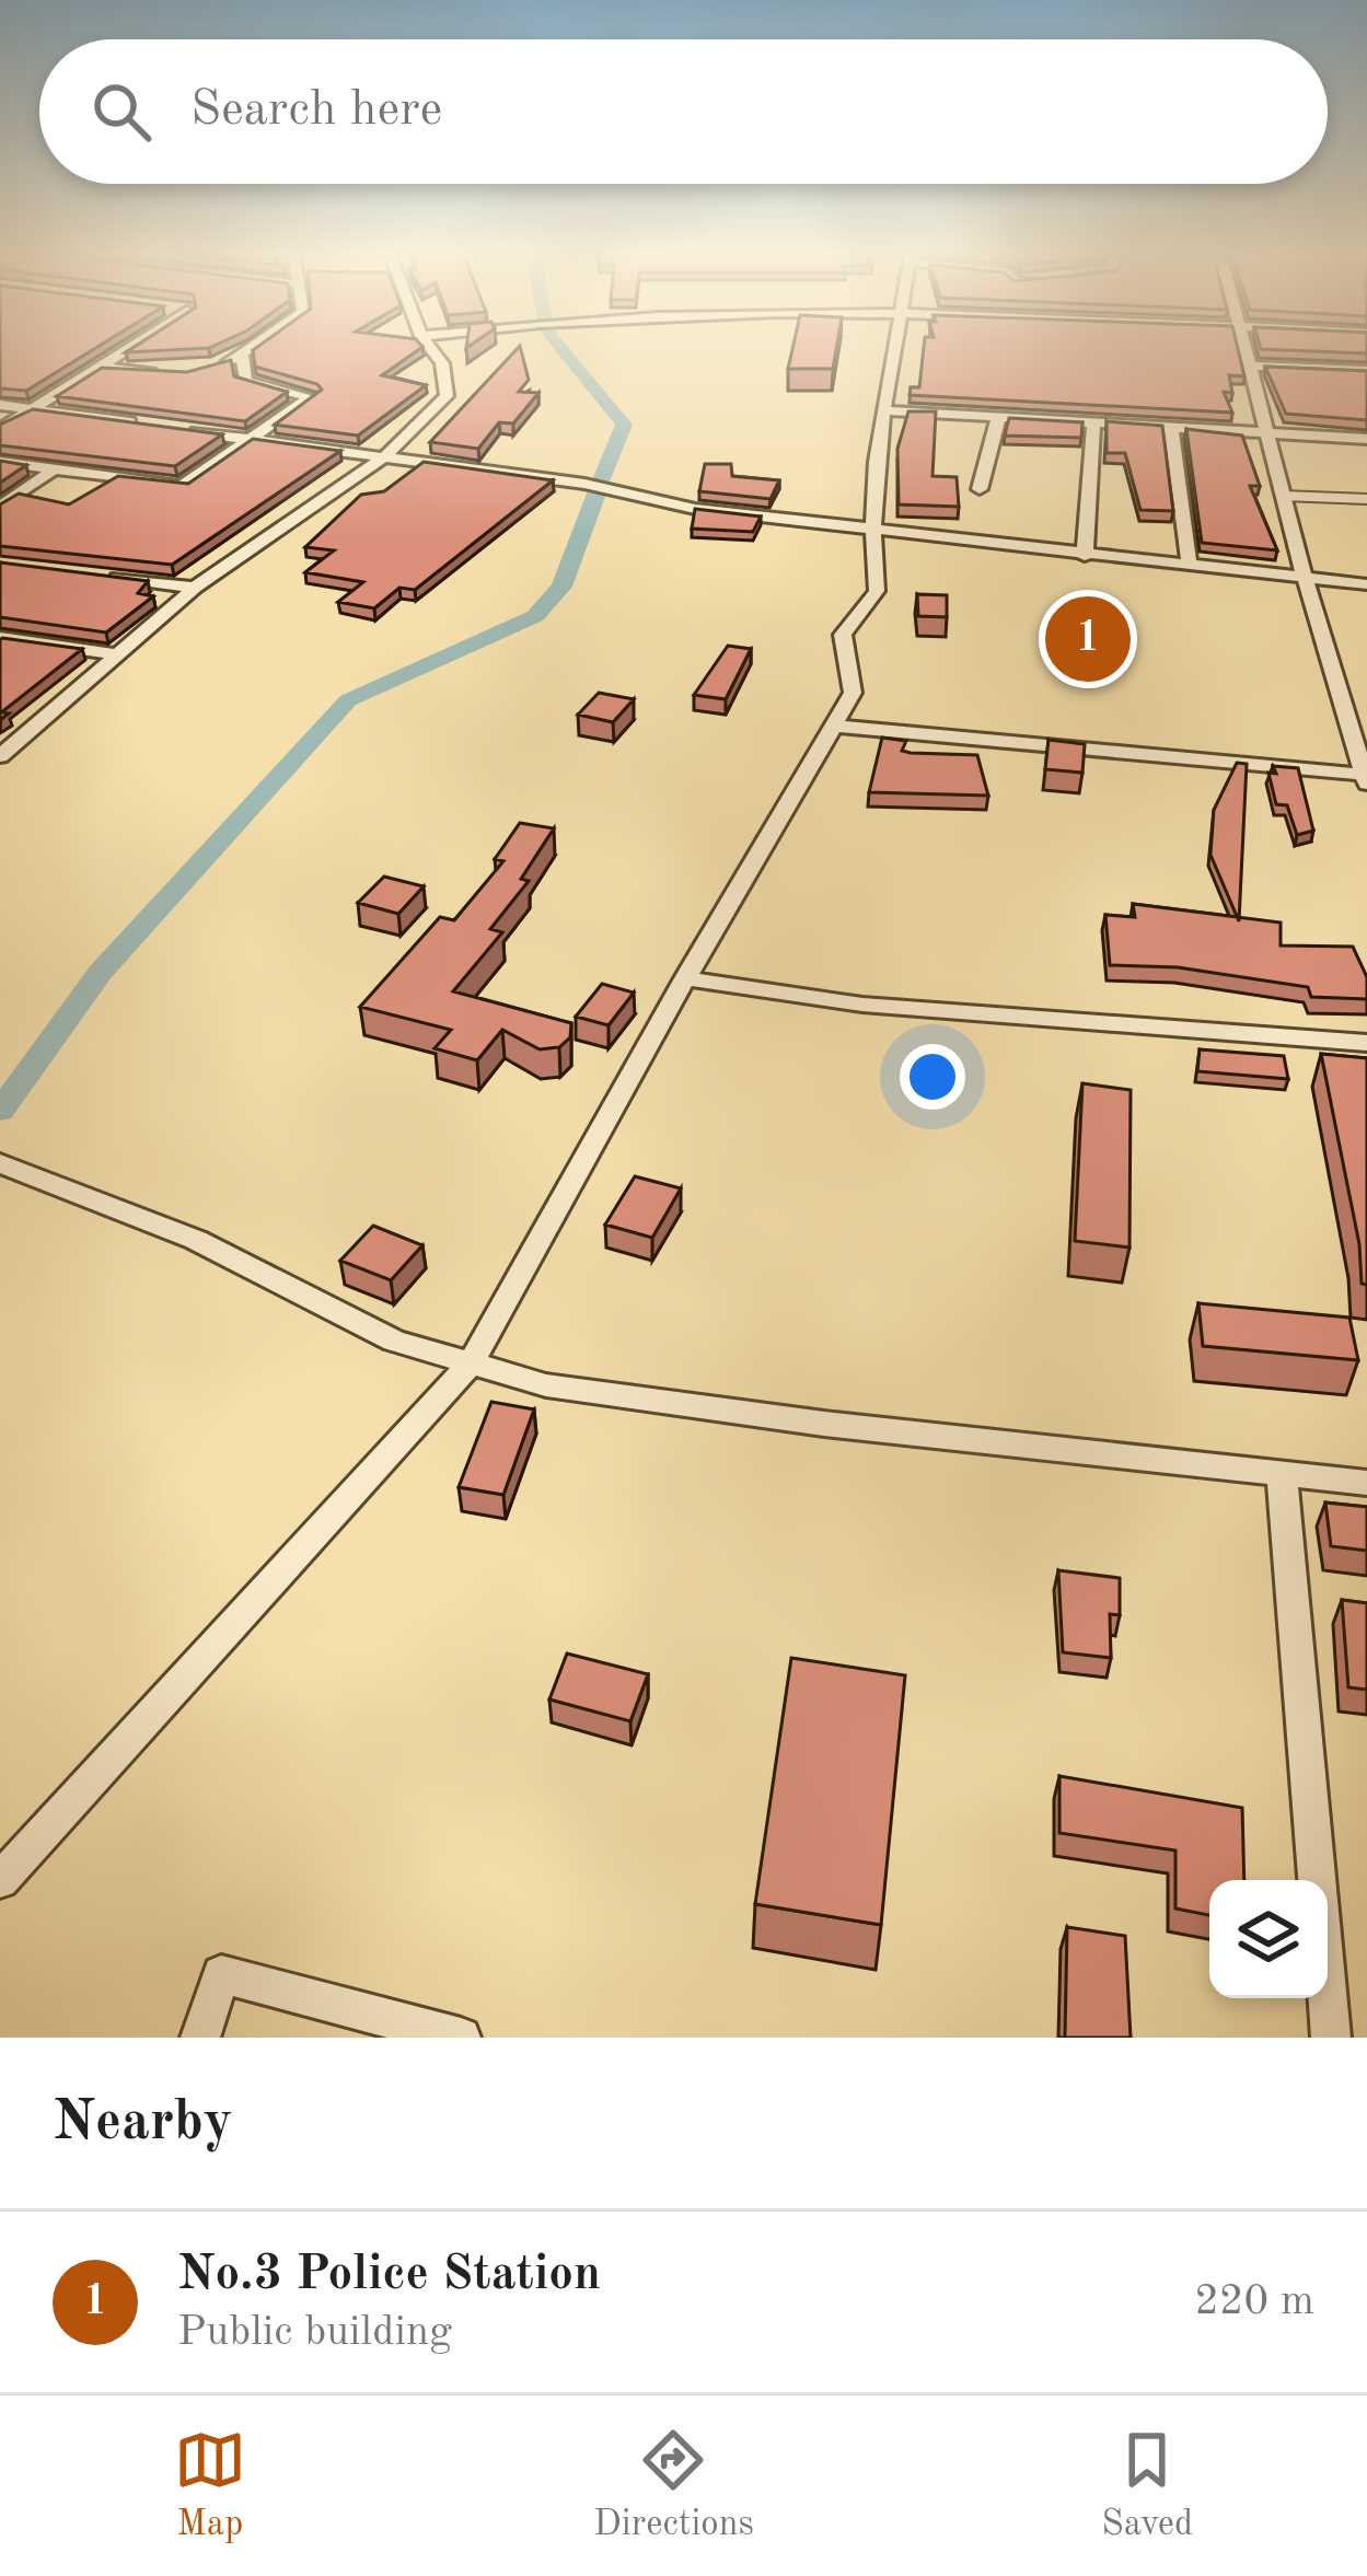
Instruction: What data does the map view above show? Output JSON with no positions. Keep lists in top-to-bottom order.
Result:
{
  "page": {
    "search": "Search here",
    "pins": "1",
    "heading": "Nearby",
    "list": [
      {
        "mark": "1",
        "name": "No.3 Police Station",
        "note": "Public building",
        "value": "220 m"
      }
    ],
    "nav": ["Map", "Directions", "Saved"]
  }
}
